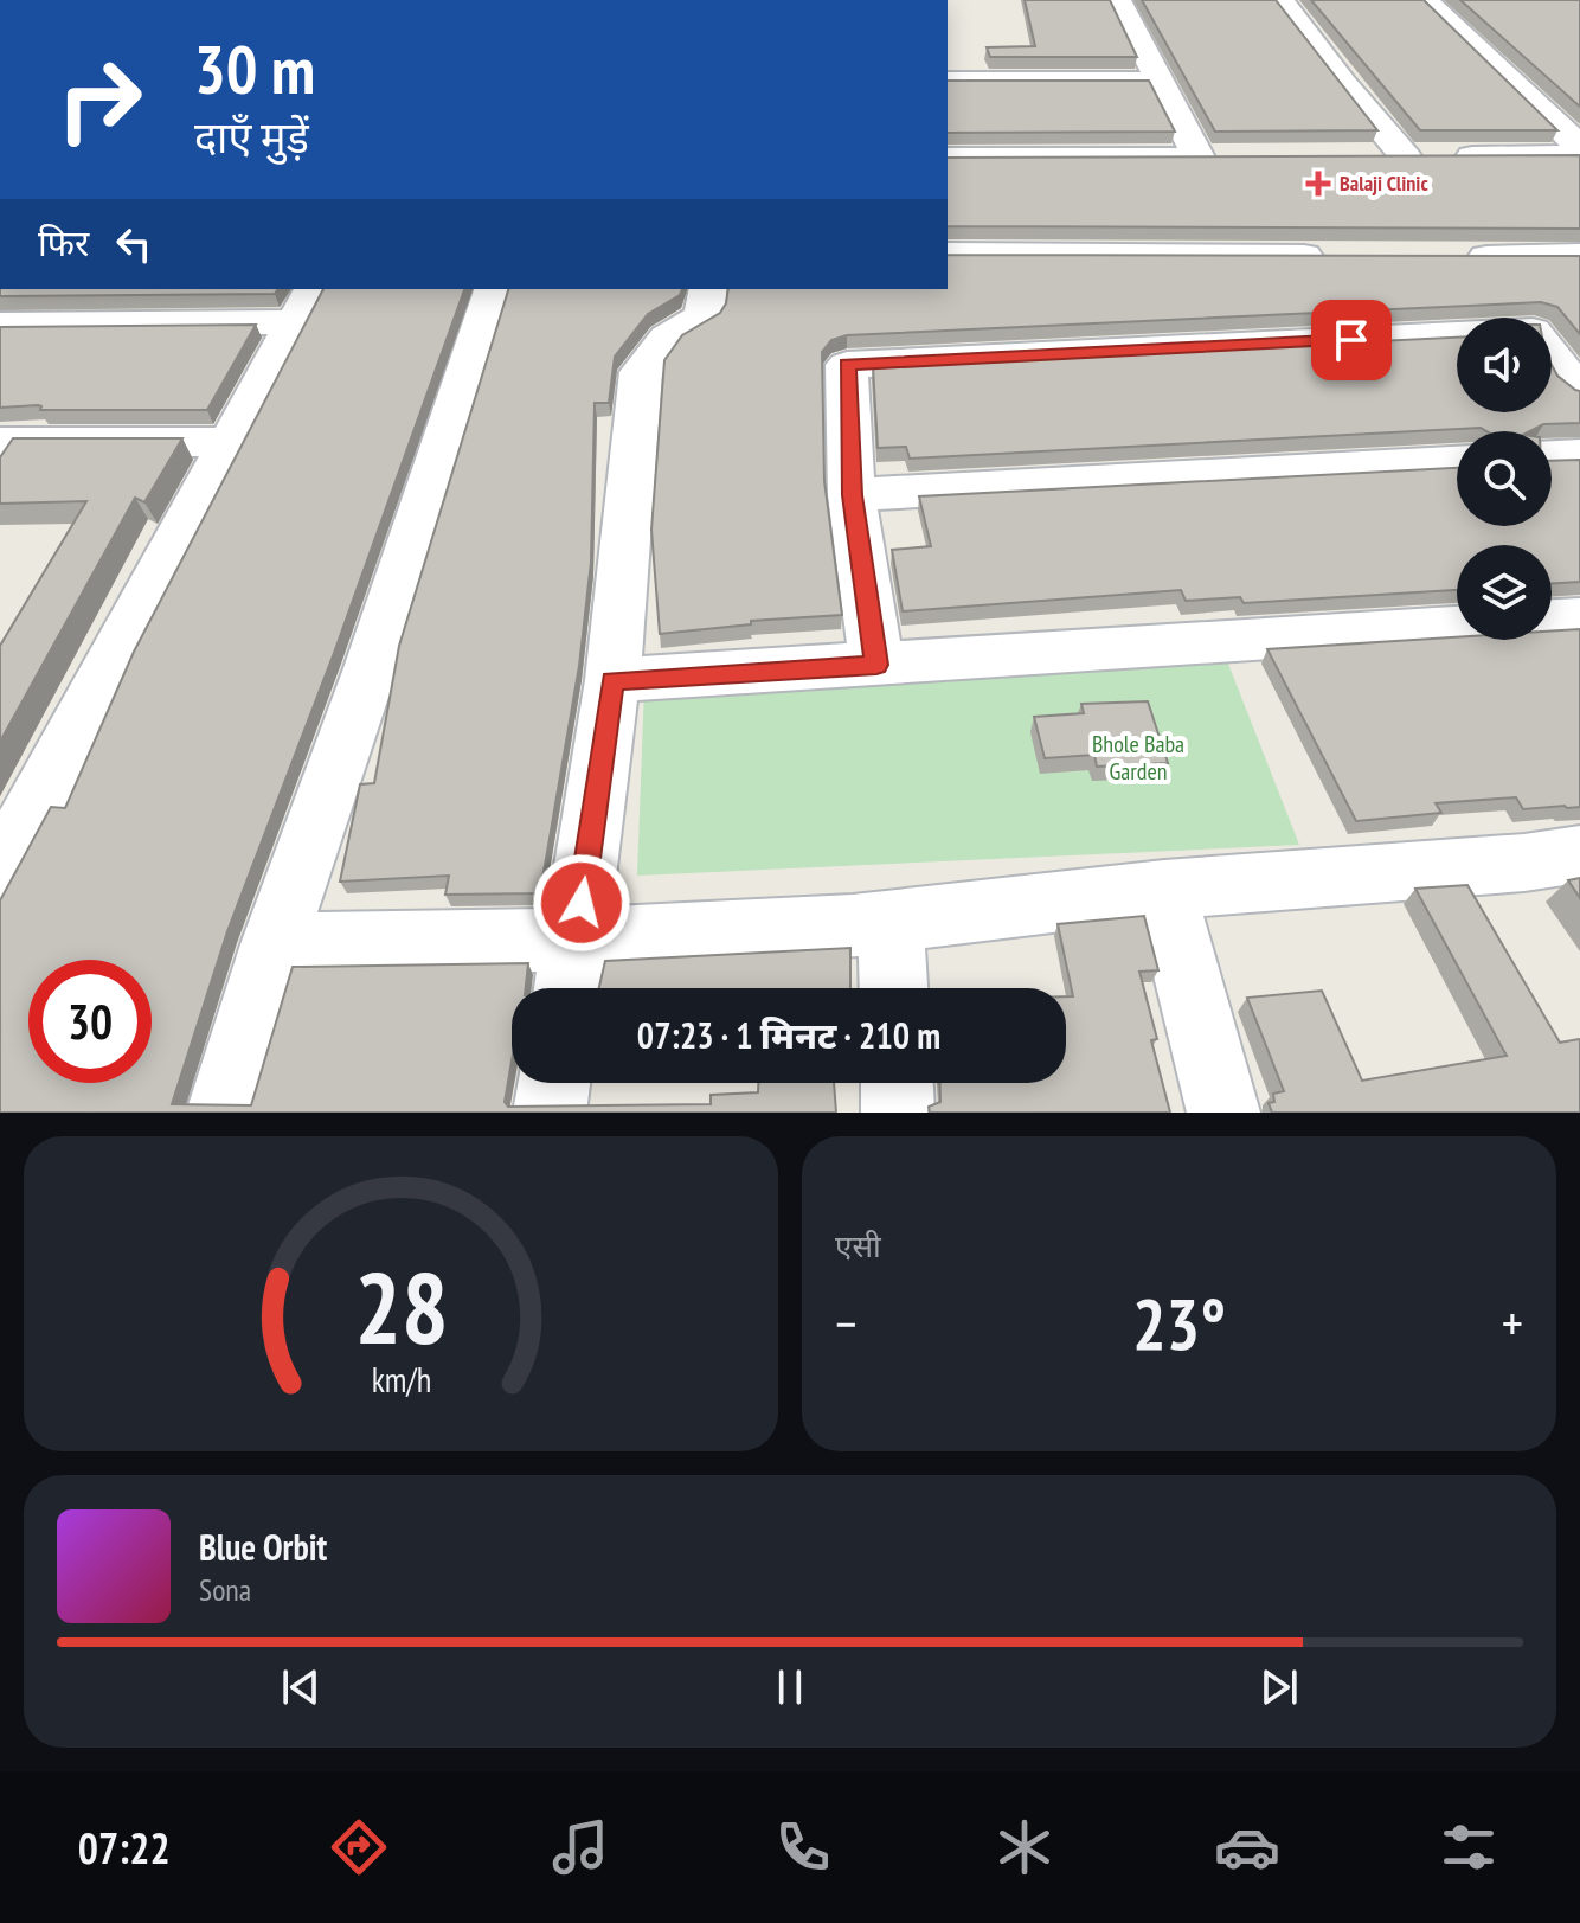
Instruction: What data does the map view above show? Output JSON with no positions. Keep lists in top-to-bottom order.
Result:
{
  "parks": ["Bhole Baba Garden"],
  "places": {
    "health": ["Balaji Clinic"]
  },
  "page": {
    "turn": ["30 m", "दाएँ मुड़ें"],
    "then": "फिर",
    "limit": "30",
    "trip": "07:23 · 1 मिनट · 210 m",
    "tile": "एसी",
    "heat": ["−", "23°", "+"],
    "song": ["Blue Orbit", "Sona"],
    "tabs": "07:22",
    "gauge": ["28", "km/h"]
  }
}
